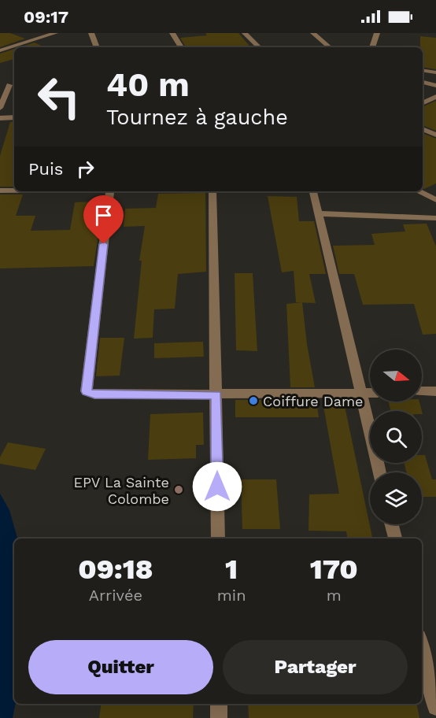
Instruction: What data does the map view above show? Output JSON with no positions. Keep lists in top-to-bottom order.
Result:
{
  "places": ["Coiffure Dame", "EPV La Sainte Colombe"],
  "north": "right",
  "page": {
    "status": "09:17",
    "turn": ["40 m", "Tournez à gauche"],
    "then": "Puis",
    "eta": [
      "09:18",
      "Arrivée",
      "1",
      "min",
      "170",
      "m"
    ],
    "buttons": ["Quitter", "Partager"]
  }
}
